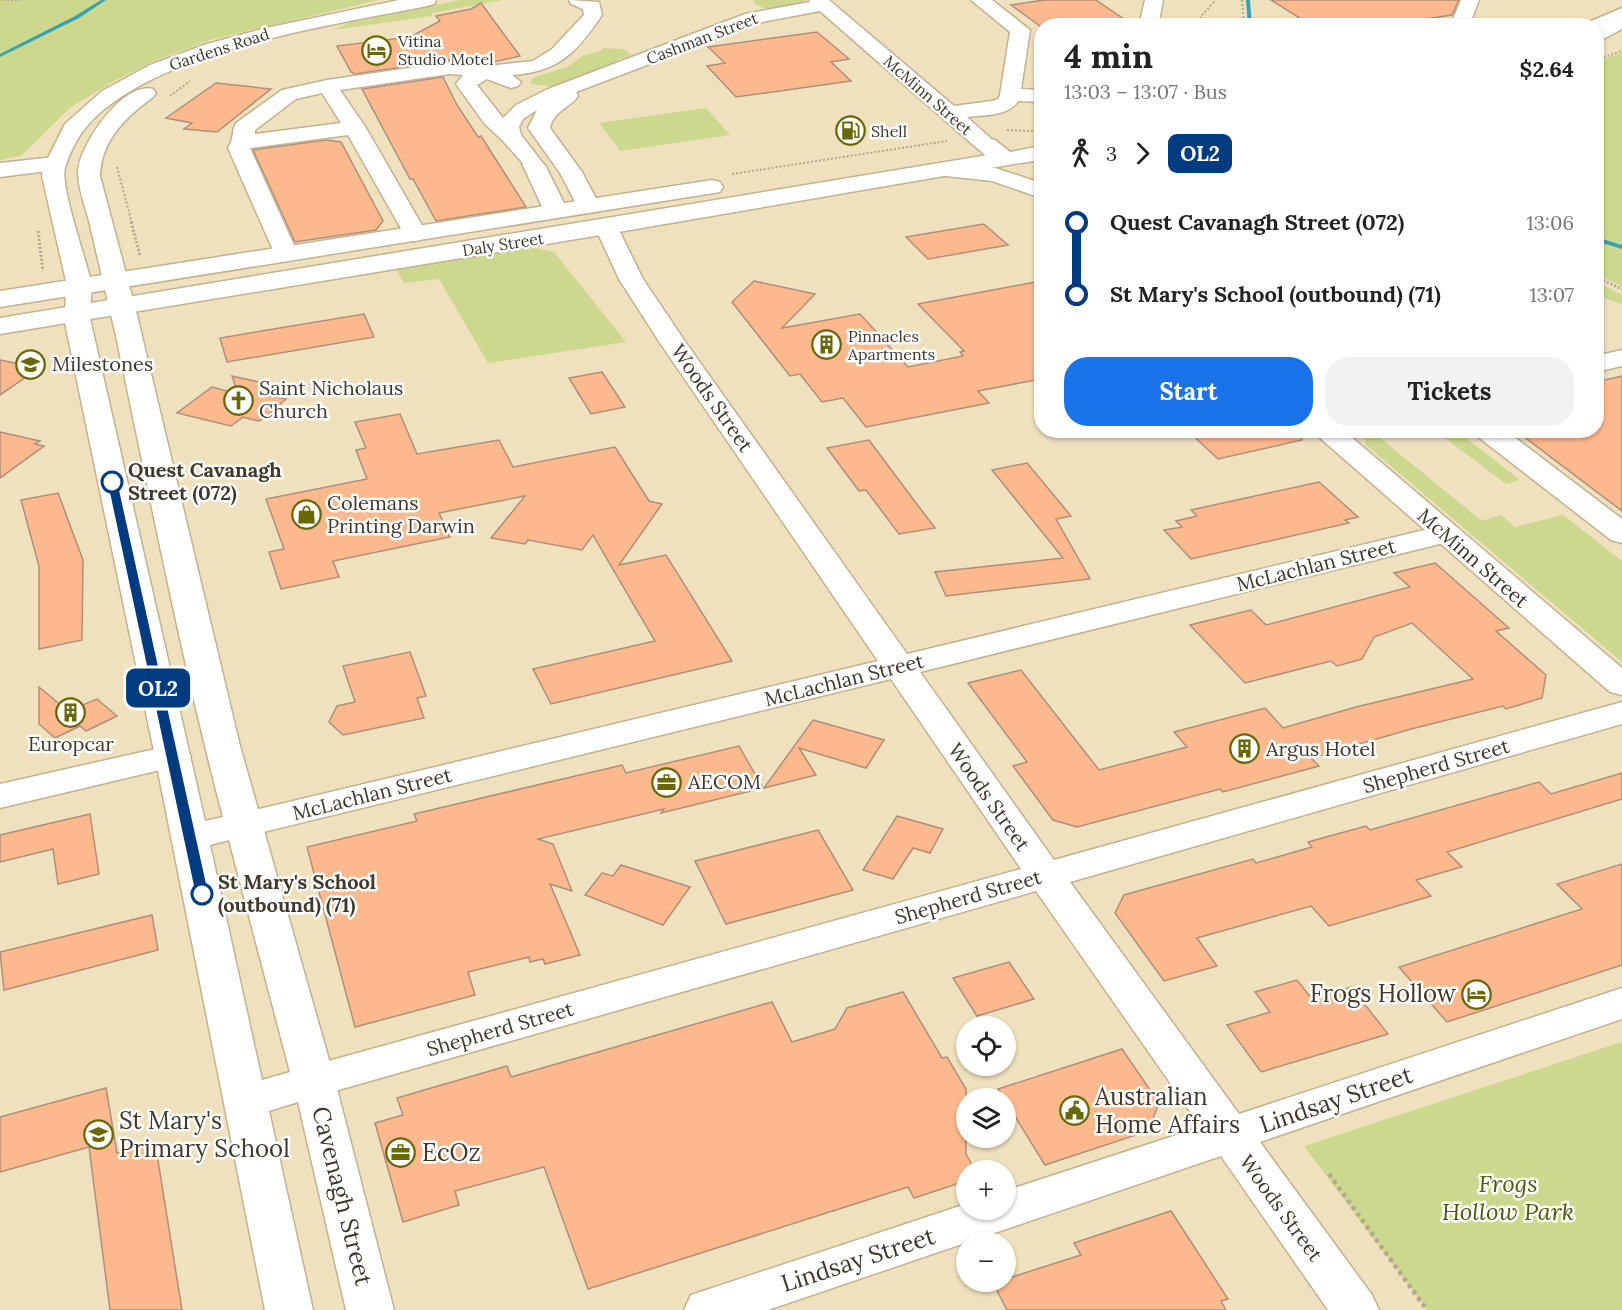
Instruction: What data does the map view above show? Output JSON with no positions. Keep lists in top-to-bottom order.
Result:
{
  "streets": {
    "main road": [
      "Cashman Street",
      "Gardens Road",
      "McMinn Street",
      "Daly Street",
      "Woods Street",
      "McLachlan Street",
      "Shepherd Street",
      "Lindsay Street",
      "Cavenagh Street"
    ]
  },
  "crossings": [
    ["Cashman Street", "McMinn Street"],
    ["Gardens Road", "Daly Street"],
    ["McMinn Street", "Daly Street"],
    ["McMinn Street", "McLachlan Street"],
    ["Daly Street", "Woods Street"],
    ["Daly Street", "Cavenagh Street"],
    ["Woods Street", "McLachlan Street"],
    ["Woods Street", "Shepherd Street"],
    ["Woods Street", "Lindsay Street"],
    ["McLachlan Street", "Cavenagh Street"],
    ["Shepherd Street", "Cavenagh Street"]
  ],
  "parks": ["Frogs Hollow Park"],
  "places": {
    "hotel": ["Vitina Studio Motel", "Frogs Hollow"],
    "fuel station": ["Shell"],
    "building": ["Pinnacles Apartments", "Europcar", "Argus Hotel"],
    "school or university": ["Milestones", "St Mary's Primary School"],
    "church": ["Saint Nicholaus Church"],
    "other": ["Quest Cavanagh Street (072)", "St Mary's School (outbound) (71)"],
    "shop": ["Colemans Printing Darwin"],
    "office": ["AECOM", "EcOz"],
    "public building": ["Australian Home Affairs"]
  },
  "lines": ["bus line OL2"],
  "page": {
    "on_map": "OL2",
    "heading": ["4 min", "13:03 – 13:07 · Bus", "$2.64"],
    "legs": ["3", "OL2"],
    "list": [
      {
        "name": "Quest Cavanagh Street (072)",
        "value": "13:06"
      },
      {
        "name": "St Mary's School (outbound) (71)",
        "value": "13:07"
      }
    ],
    "buttons": ["Start", "Tickets"],
    "map_buttons": ["+", "−"]
  }
}
